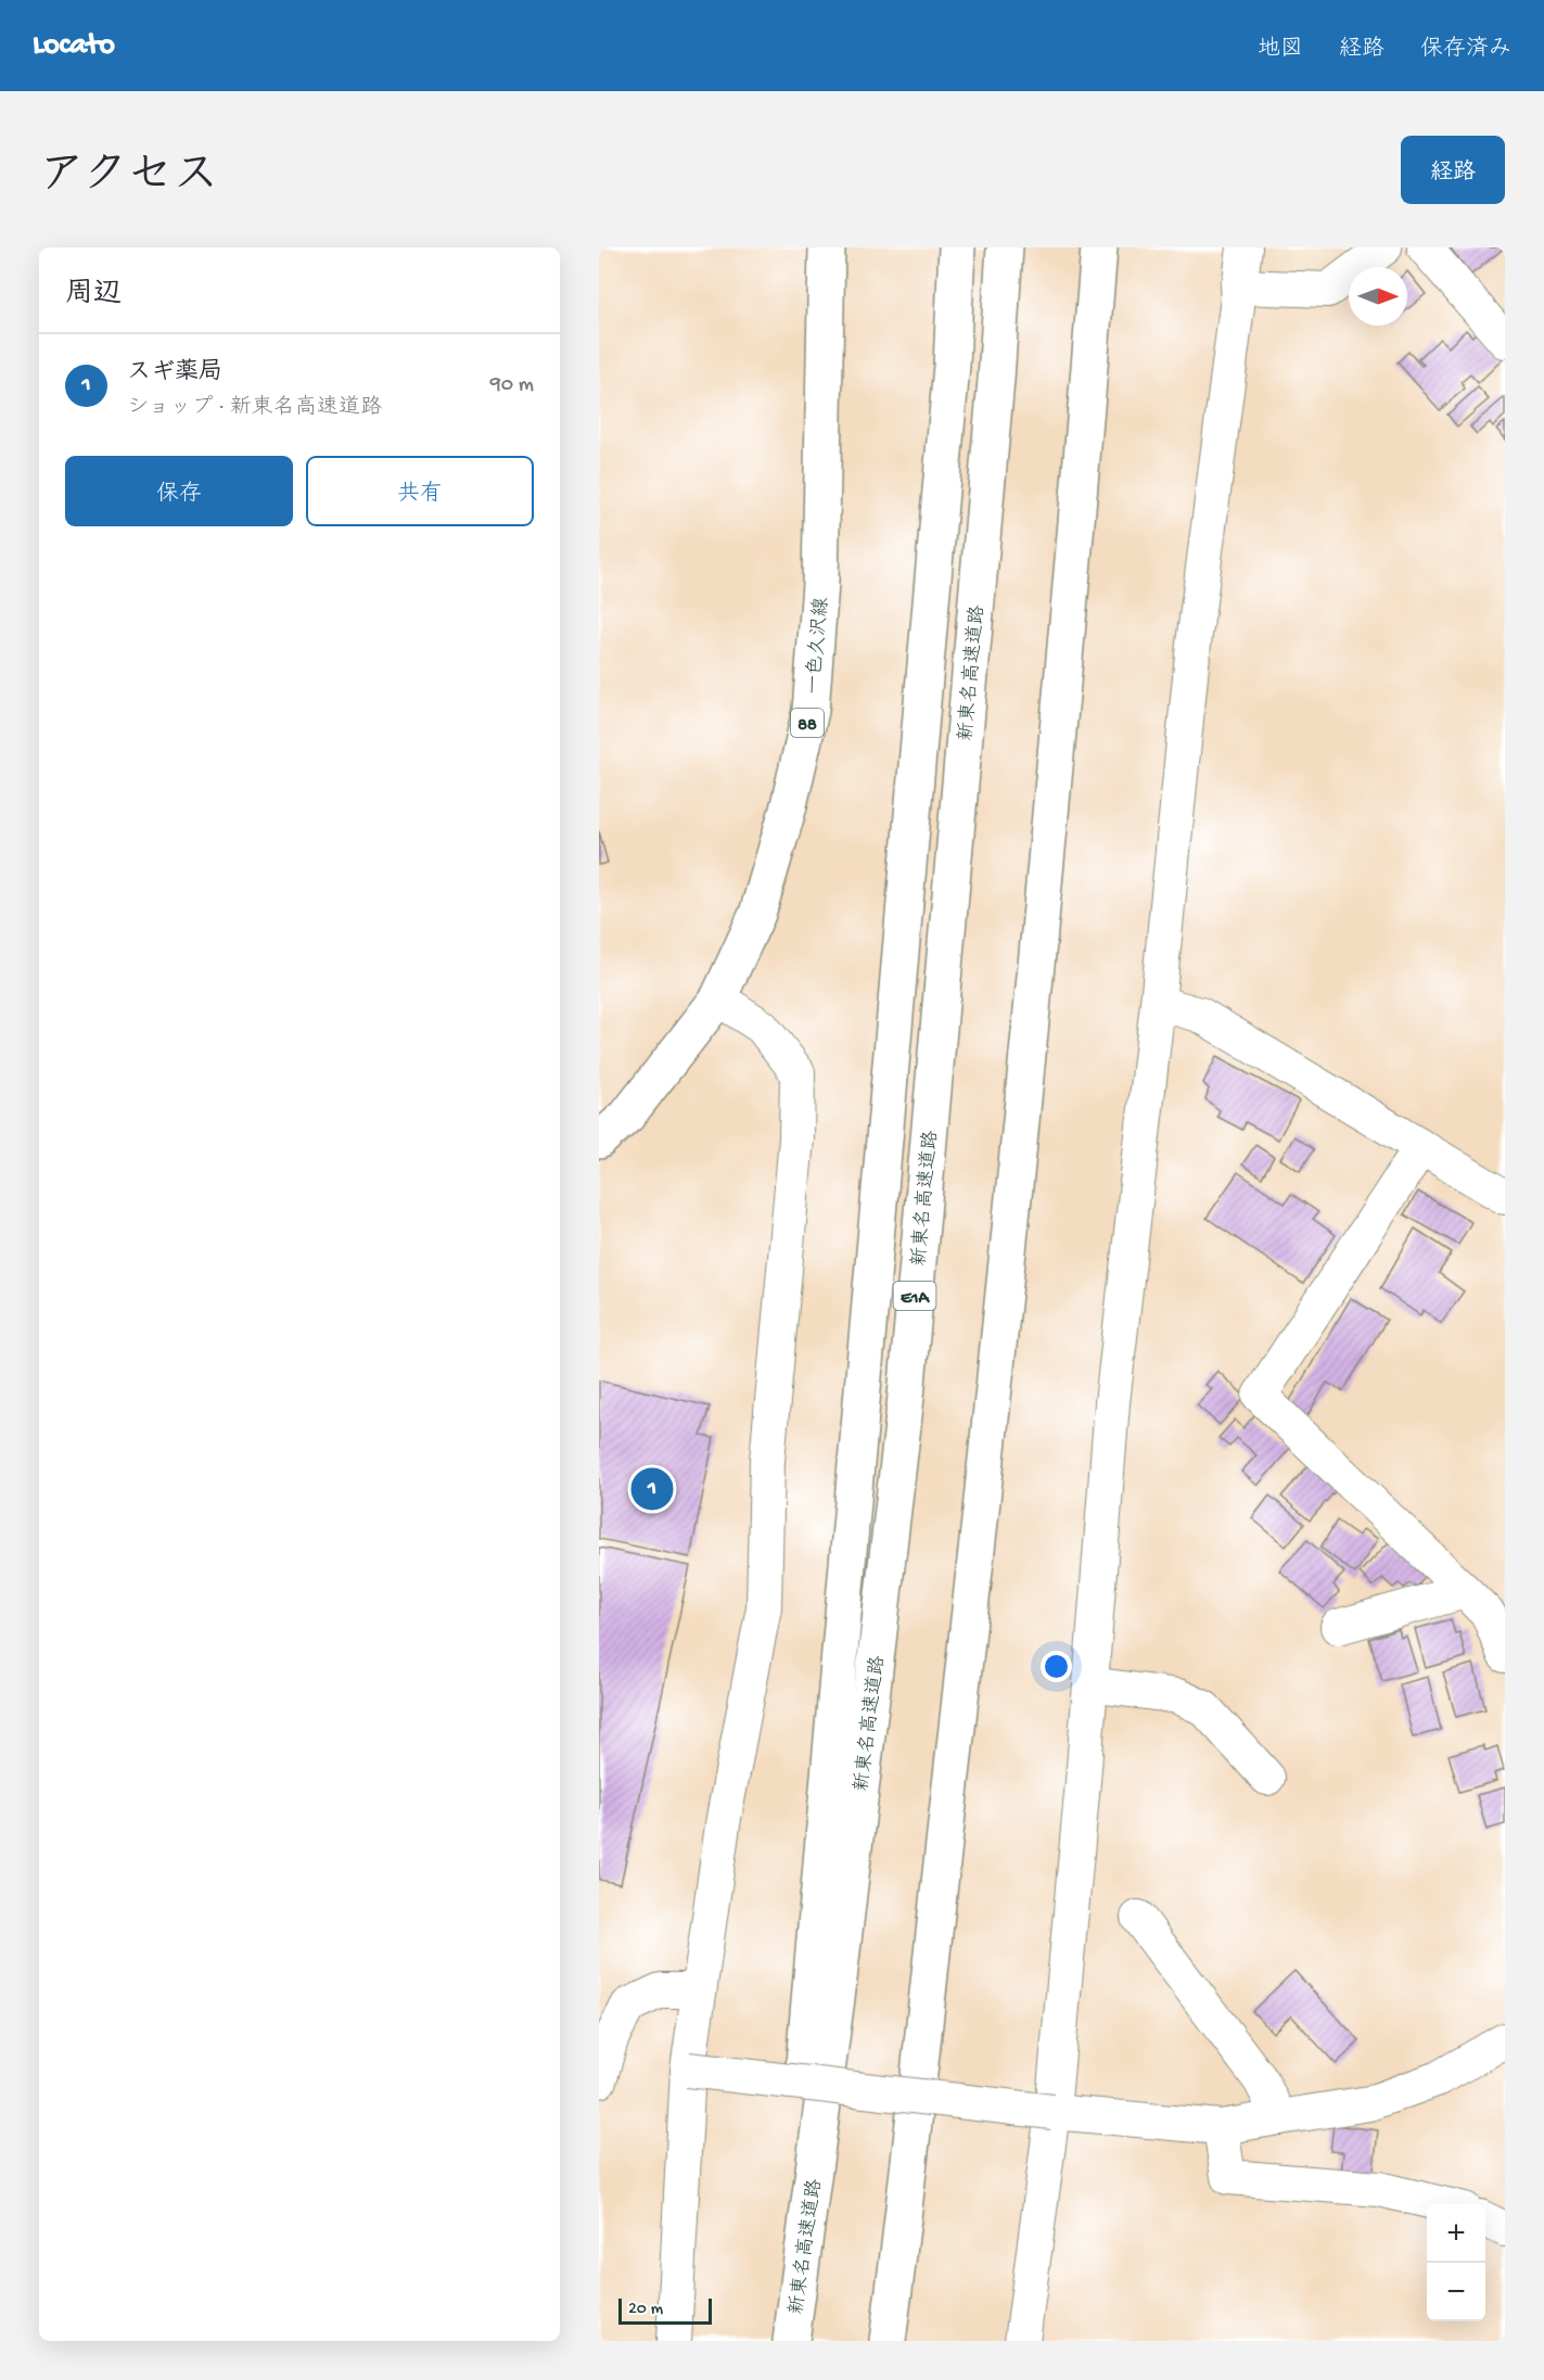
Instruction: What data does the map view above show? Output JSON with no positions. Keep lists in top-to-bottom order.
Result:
{
  "streets": {
    "main road": [
      "一色久沢線",
      "新東名高速道路",
      "88",
      "E1A"
    ]
  },
  "scale_bar": "20 m",
  "north": "right",
  "page": {
    "header": "Locato",
    "nav": ["地図", "経路", "保存済み"],
    "title": "アクセス",
    "buttons": [
      "経路",
      ["保存", "共有"]
    ],
    "heading": "周辺",
    "list": [
      {
        "mark": "1",
        "name": "スギ薬局",
        "note": "ショップ · 新東名高速道路",
        "value": "90 m"
      }
    ],
    "pins": "1",
    "map_buttons": ["+", "−"],
    "scale": "20 m"
  }
}
